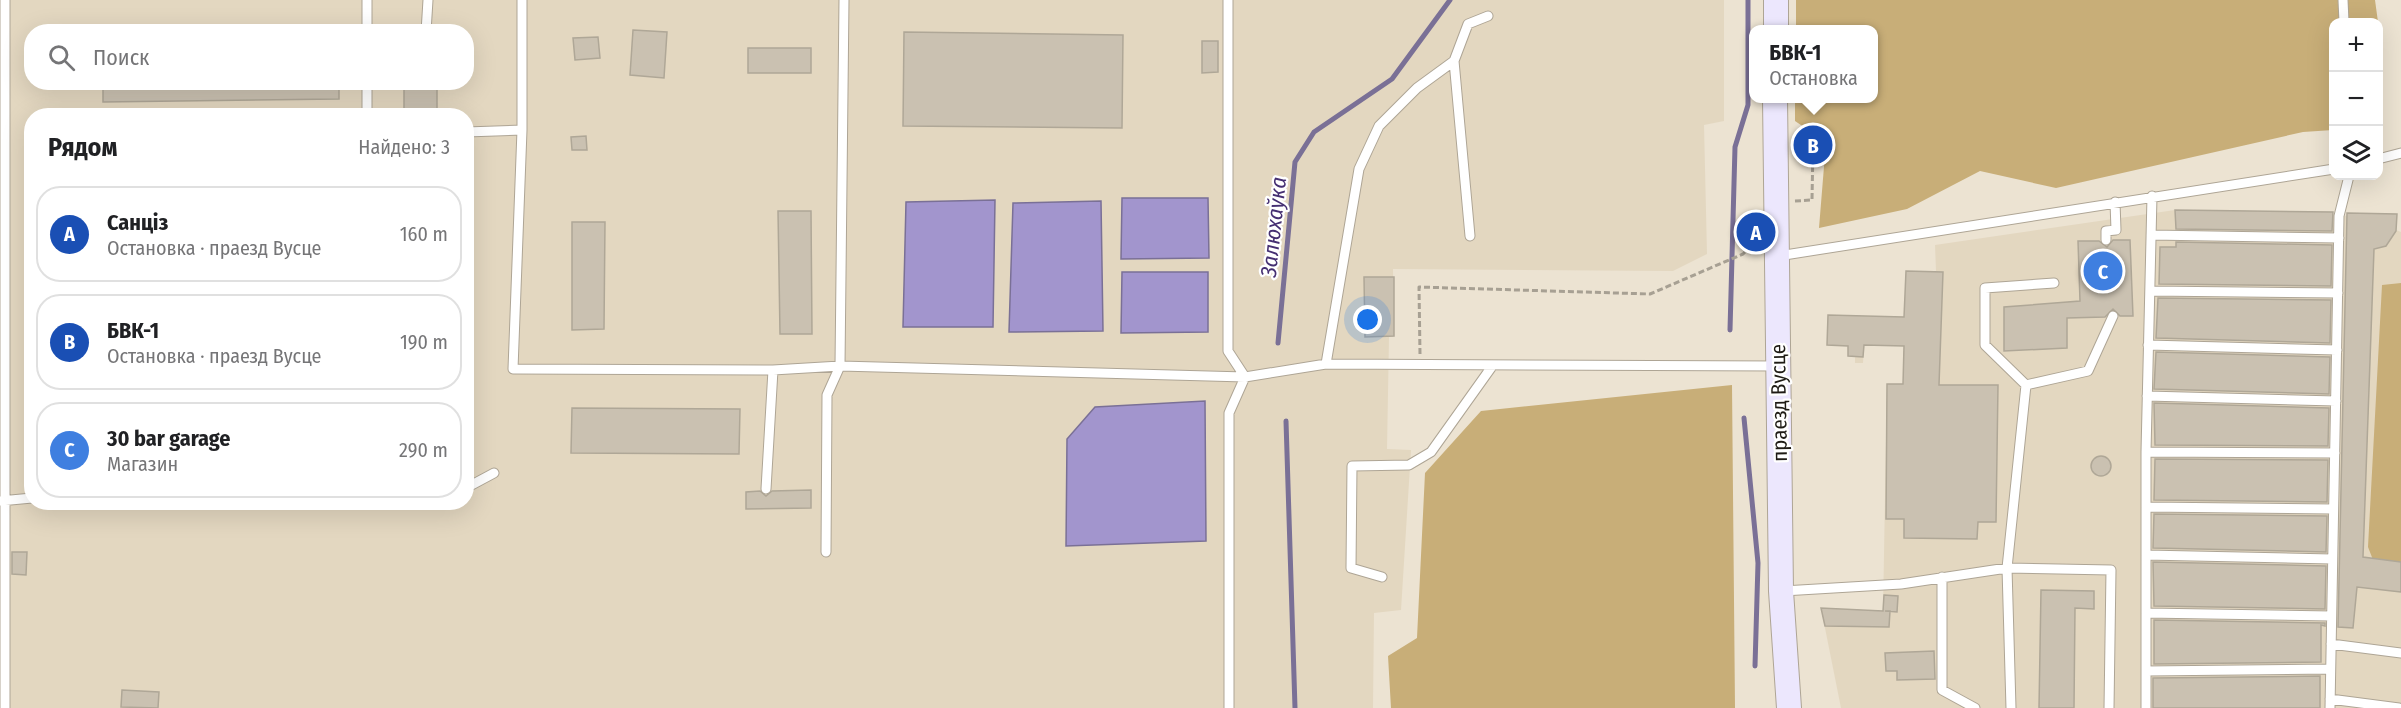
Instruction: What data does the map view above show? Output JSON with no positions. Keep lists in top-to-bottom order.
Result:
{
  "streets": {
    "street": ["праезд Вусце"]
  },
  "water": ["Залюхаўка"],
  "page": {
    "map_buttons": ["+", "−"],
    "search": "Поиск",
    "popup": ["БВК-1", "Остановка"],
    "heading": ["Рядом", "Найдено: 3"],
    "pins": ["B", "A", "C"],
    "list": [
      {
        "mark": "A",
        "name": "Санціз",
        "note": "Остановка · праезд Вусце",
        "value": "160 m"
      },
      {
        "mark": "B",
        "name": "БВК-1",
        "note": "Остановка · праезд Вусце",
        "value": "190 m"
      },
      {
        "mark": "C",
        "name": "30 bar garage",
        "note": "Магазин",
        "value": "290 m"
      }
    ]
  }
}
